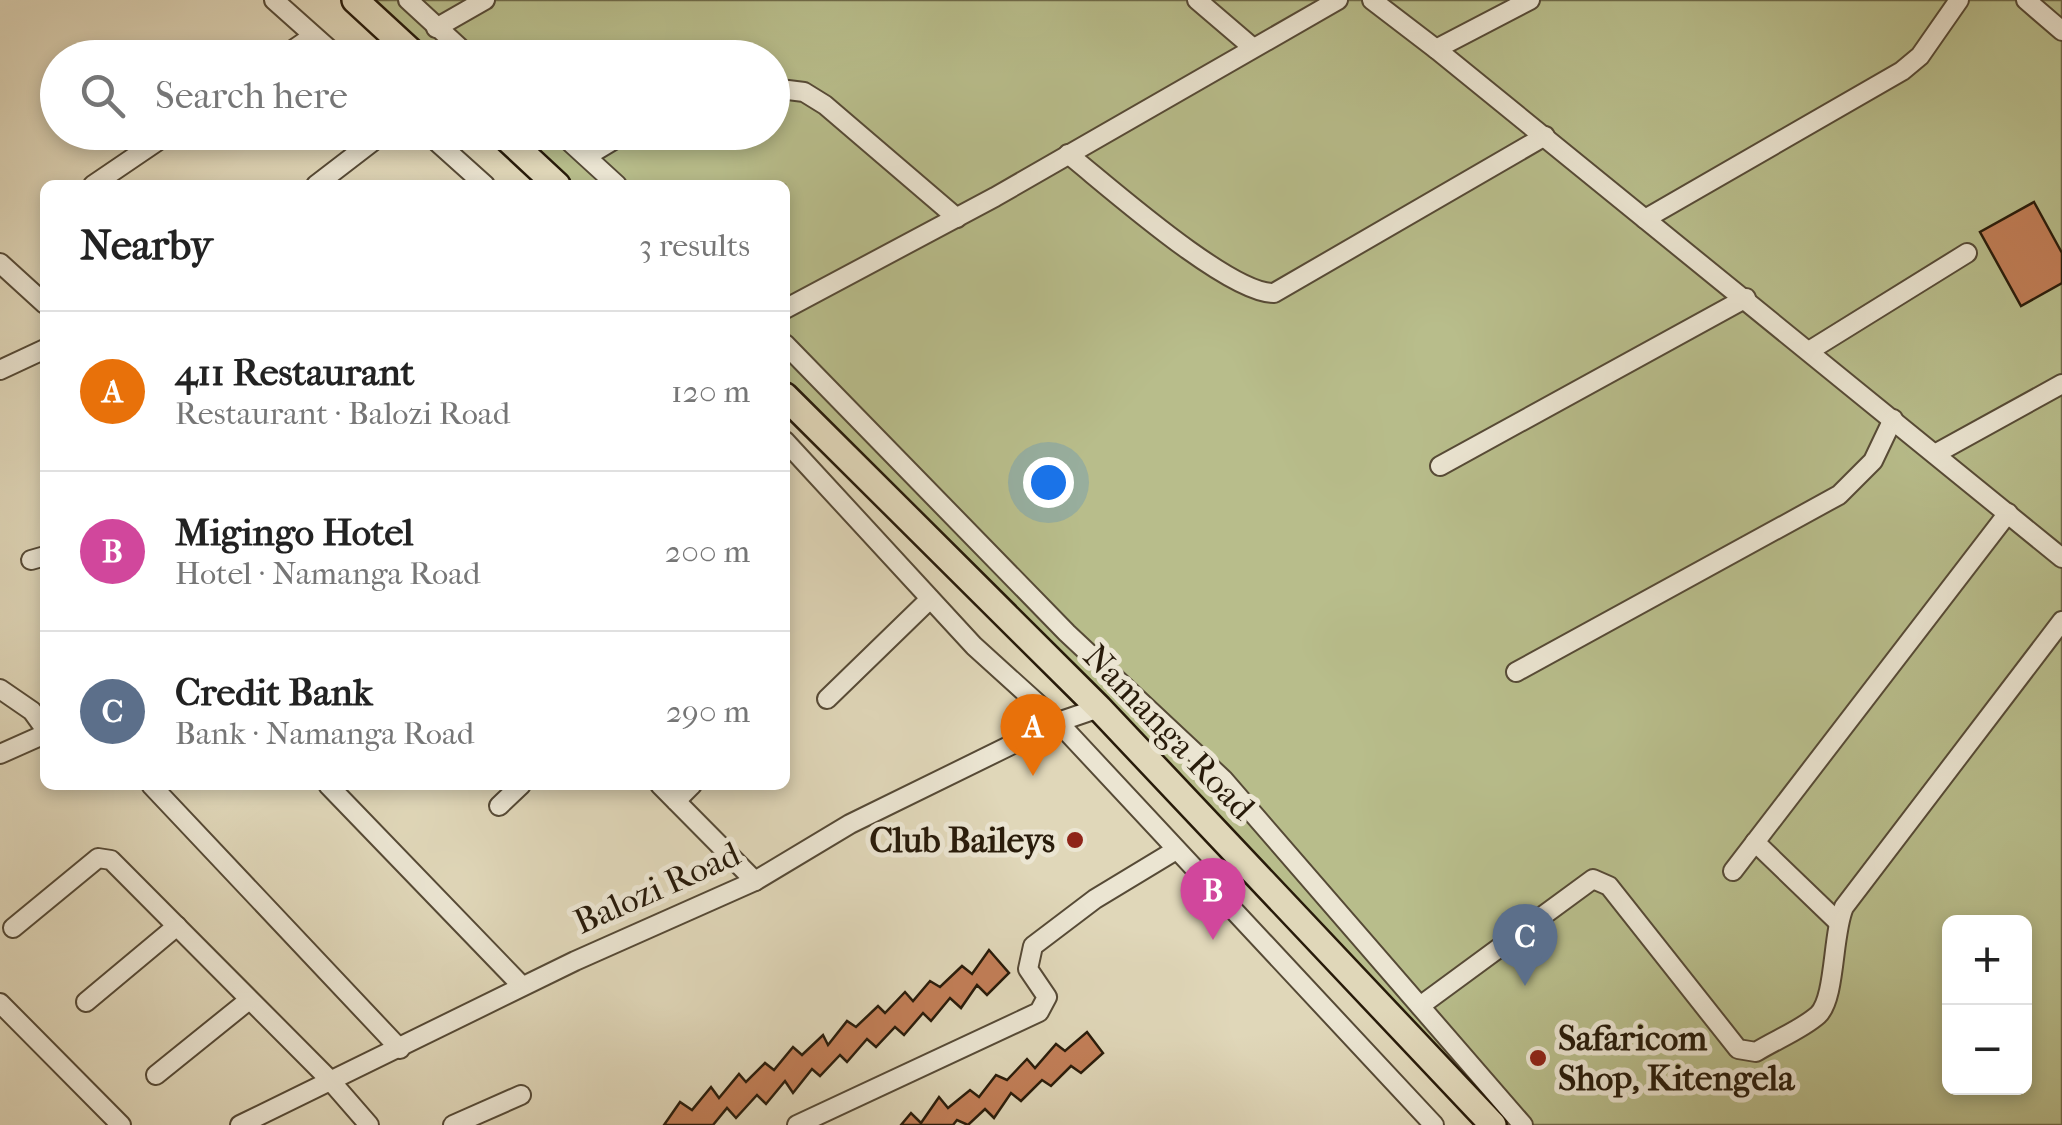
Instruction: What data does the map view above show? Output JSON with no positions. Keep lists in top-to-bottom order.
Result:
{
  "streets": {
    "highway": ["Namanga Road"],
    "street": ["Balozi Road"]
  },
  "crossings": [
    ["Namanga Road", "Balozi Road"]
  ],
  "places": ["Club Baileys", "Safaricom Shop, Kitengela"],
  "page": {
    "search": "Search here",
    "heading": ["Nearby", "3 results"],
    "list": [
      {
        "mark": "A",
        "name": "411 Restaurant",
        "note": "Restaurant · Balozi Road",
        "value": "120 m"
      },
      {
        "mark": "B",
        "name": "Migingo Hotel",
        "note": "Hotel · Namanga Road",
        "value": "200 m"
      },
      {
        "mark": "C",
        "name": "Credit Bank",
        "note": "Bank · Namanga Road",
        "value": "290 m"
      }
    ],
    "pins": ["A", "B", "C"],
    "map_buttons": ["+", "−"]
  }
}
